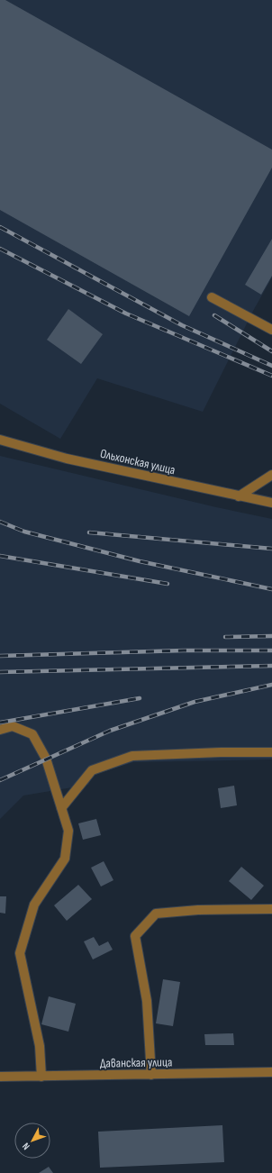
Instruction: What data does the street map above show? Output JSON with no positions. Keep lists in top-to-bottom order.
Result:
{
  "streets": {
    "street": ["Ольхонская улица", "Даванская улица"]
  },
  "north": "bottom left"
}
